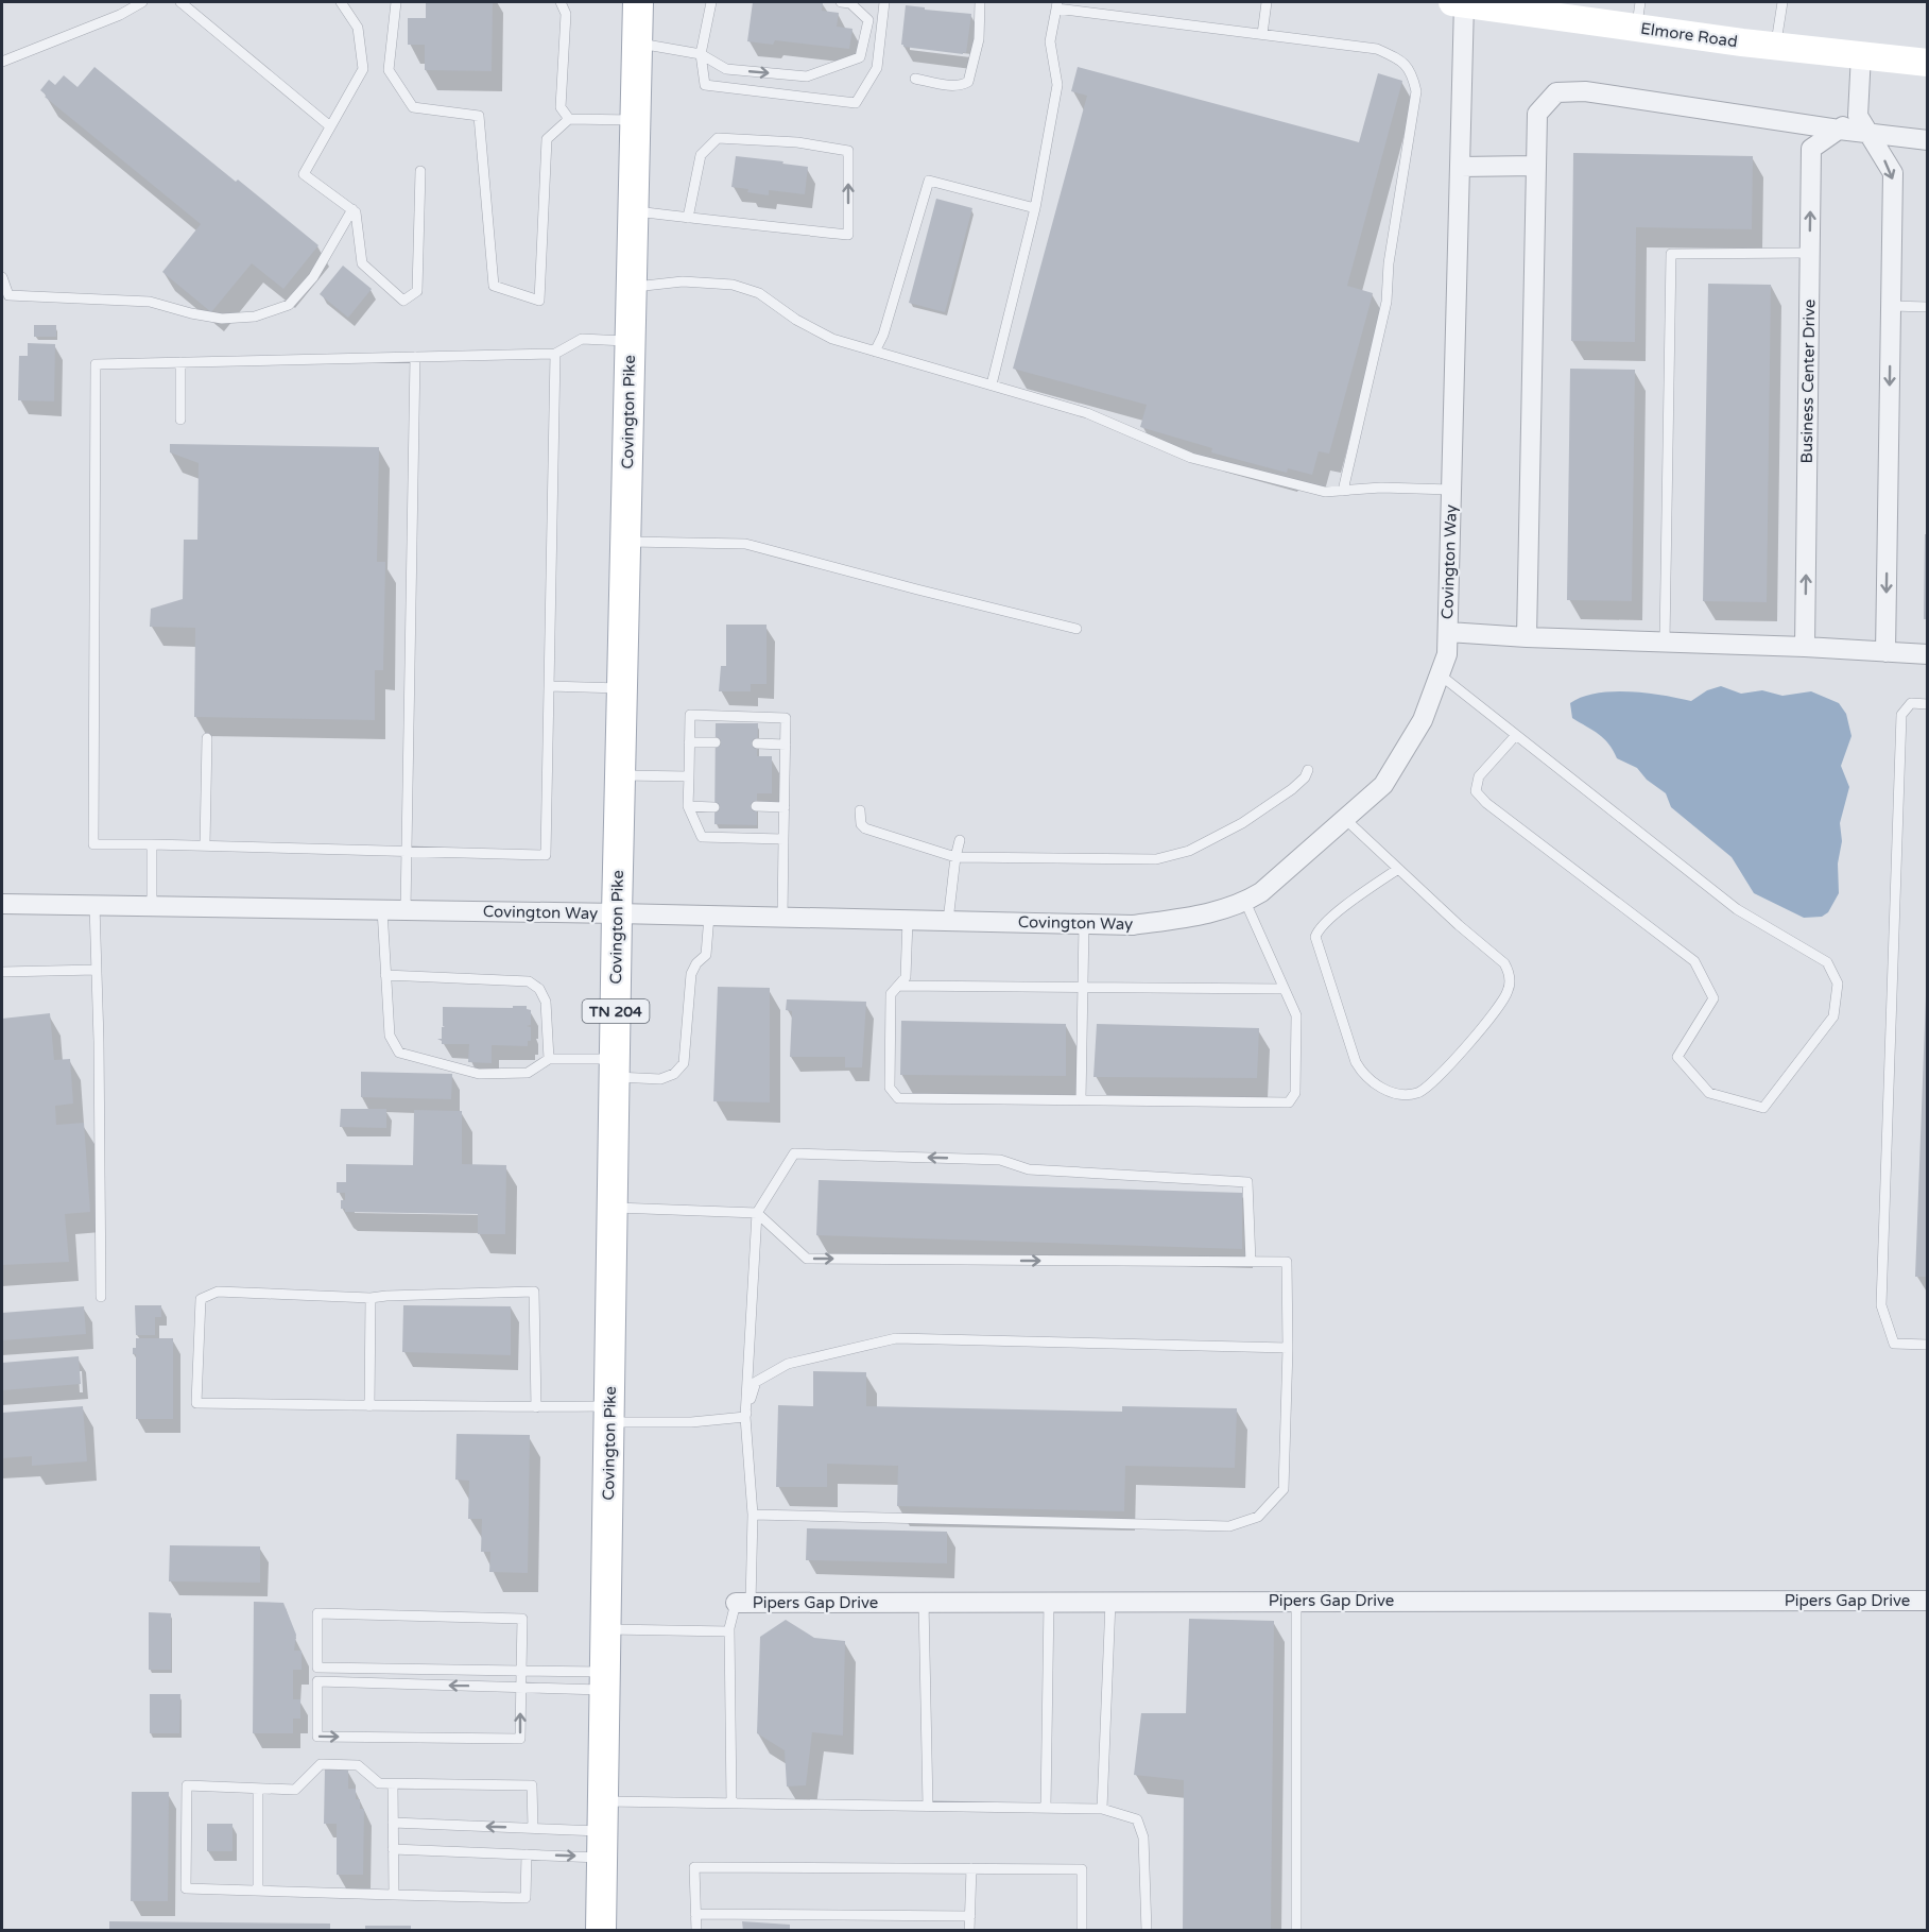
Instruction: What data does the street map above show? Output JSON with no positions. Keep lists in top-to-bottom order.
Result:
{
  "streets": {
    "main road": ["Covington Pike", "TN 204"],
    "street": [
      "Elmore Road",
      "Business Center Drive",
      "Covington Way",
      "Pipers Gap Drive"
    ]
  },
  "crossings": [
    ["Elmore Road", "Covington Way"],
    ["Covington Pike", "Covington Way"]
  ]
}
